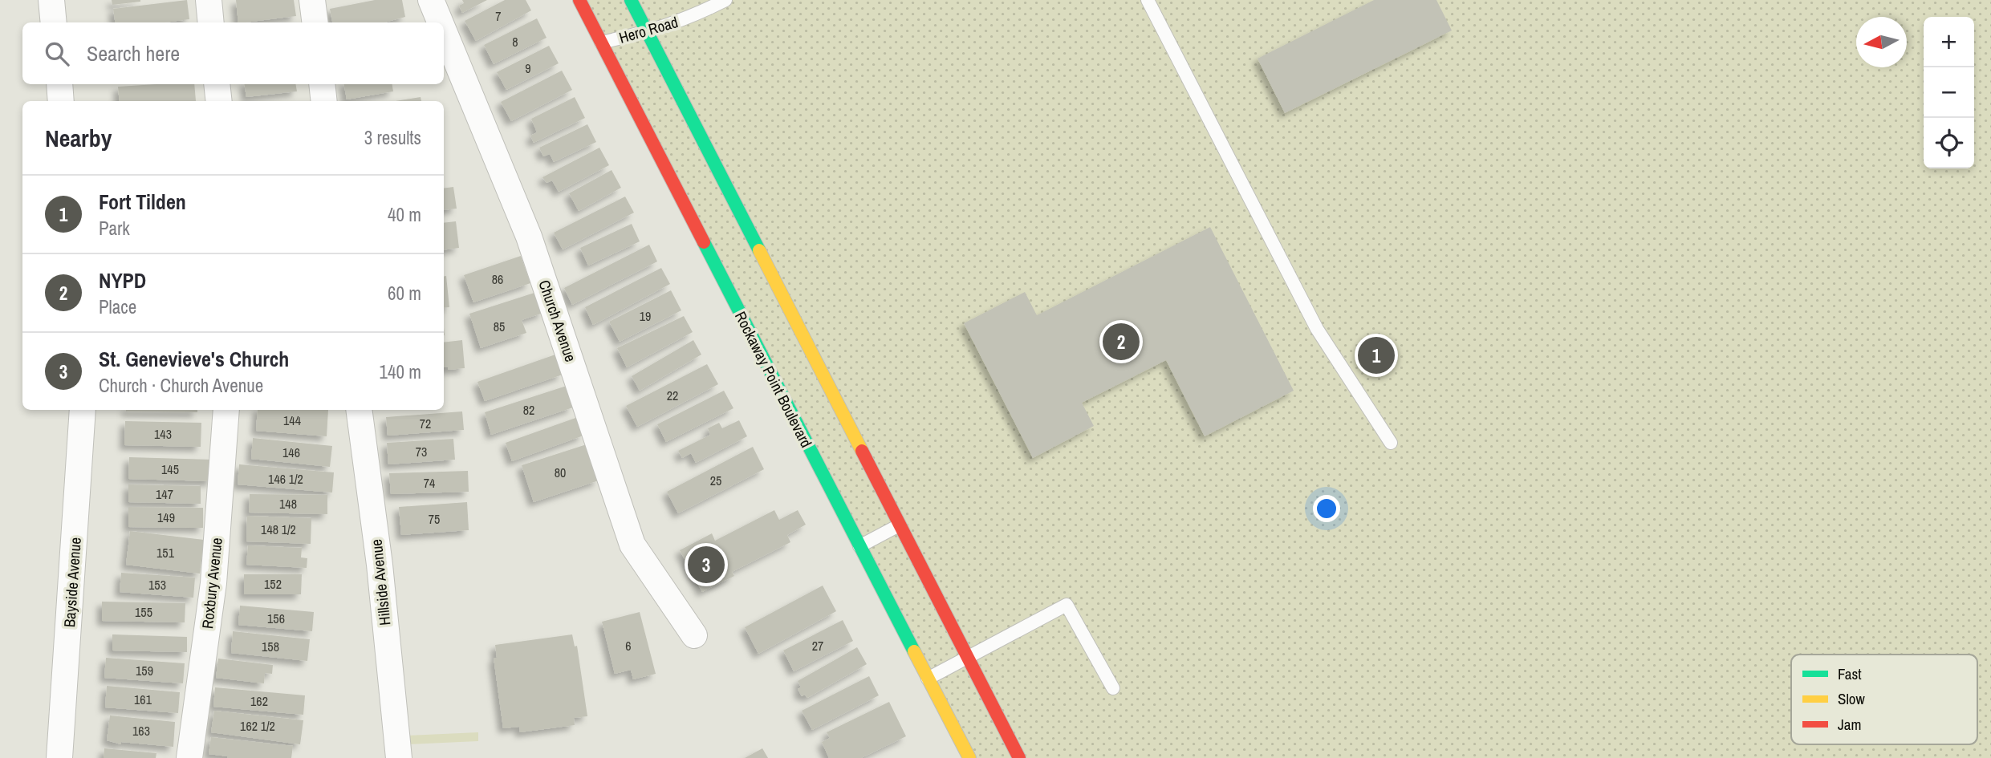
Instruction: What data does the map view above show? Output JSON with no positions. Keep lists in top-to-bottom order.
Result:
{
  "streets": {
    "street": [
      "Church Avenue",
      "Rockaway Point Boulevard",
      "Bayside Avenue",
      "Hillside Avenue",
      "Roxbury Avenue"
    ],
    "lane": ["Hero Road"]
  },
  "crossings": [
    ["Hero Road", "Rockaway Point Boulevard"]
  ],
  "house_numbers": [
    "7",
    "8",
    "9",
    "86",
    "19",
    "85",
    "22",
    "82",
    "144",
    "72",
    "143",
    "73",
    "146",
    "145",
    "80",
    "146 1/2",
    "25",
    "74",
    "147",
    "148",
    "149",
    "75",
    "148 1/2",
    "151",
    "152",
    "153",
    "155",
    "156",
    "6",
    "27",
    "158",
    "159",
    "161",
    "162",
    "162 1/2",
    "163"
  ],
  "legend": ["Fast", "Slow", "Jam"],
  "north": "left",
  "page": {
    "map_buttons": ["+", "−"],
    "search": "Search here",
    "heading": ["Nearby", "3 results"],
    "list": [
      {
        "mark": "1",
        "name": "Fort Tilden",
        "note": "Park",
        "value": "40 m"
      },
      {
        "mark": "2",
        "name": "NYPD",
        "note": "Place",
        "value": "60 m"
      },
      {
        "mark": "3",
        "name": "St. Genevieve's Church",
        "note": "Church · Church Avenue",
        "value": "140 m"
      }
    ],
    "pins": ["2", "1", "3"]
  }
}
